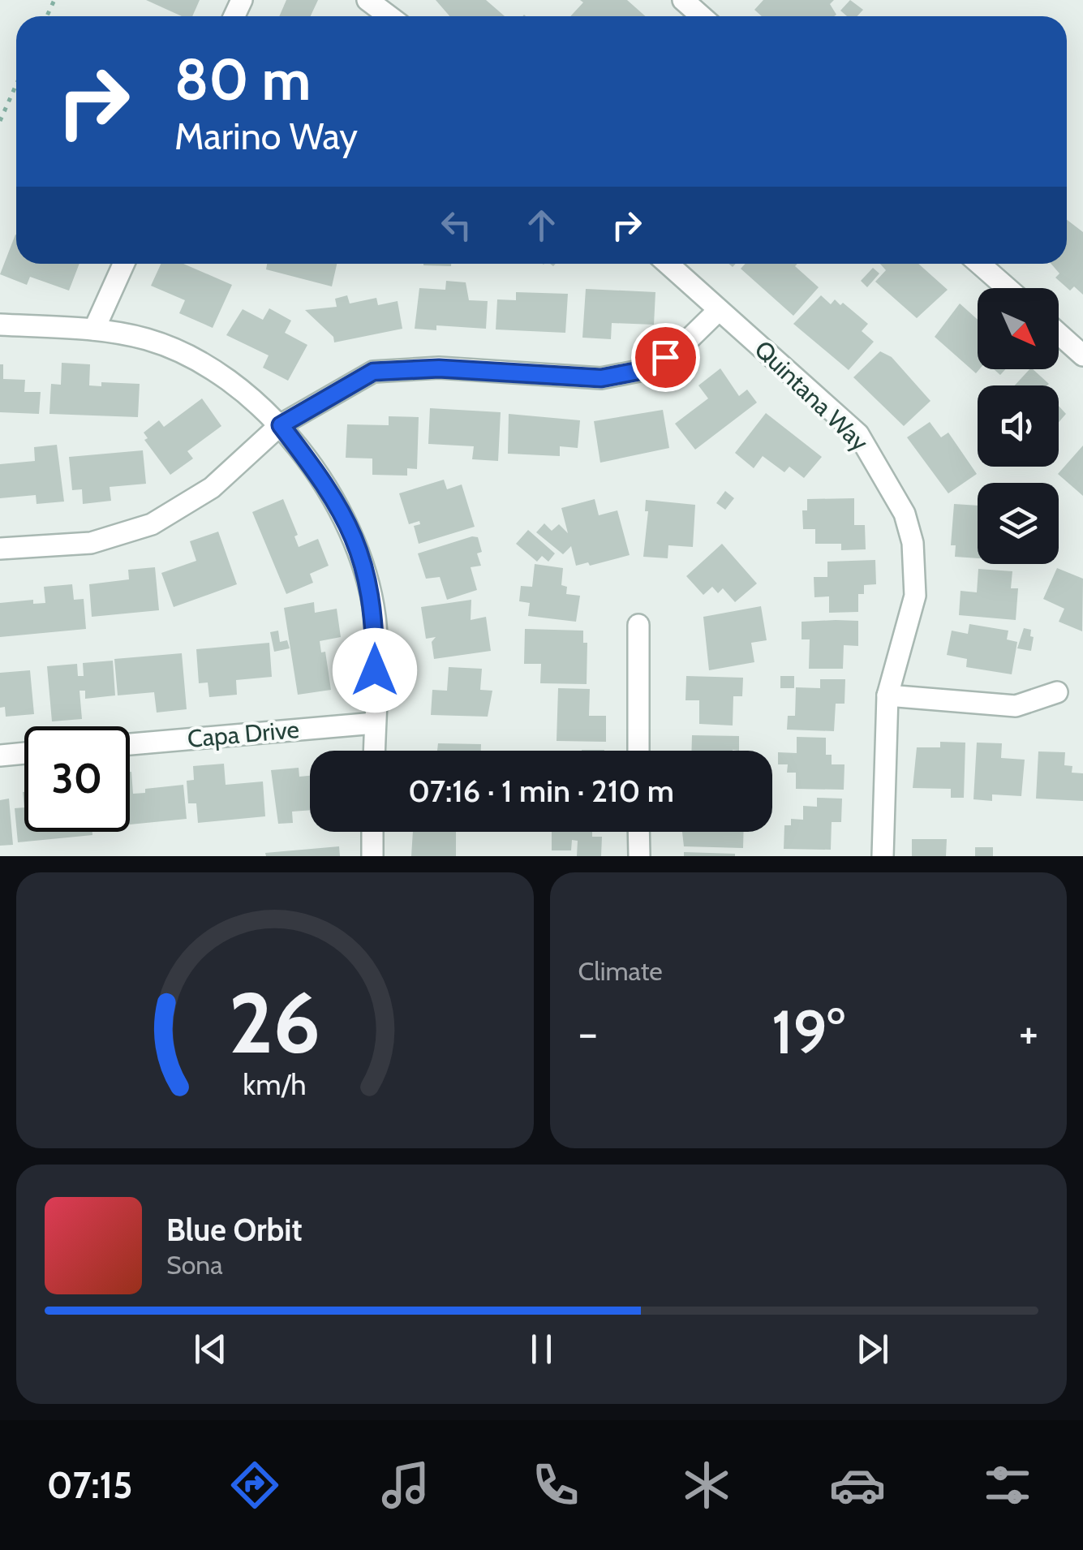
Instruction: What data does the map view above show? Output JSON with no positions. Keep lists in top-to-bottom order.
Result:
{
  "streets": {
    "street": ["Quintana Way", "Capa Drive"]
  },
  "north": "bottom right",
  "page": {
    "turn": ["80 m", "Marino Way"],
    "limit": "30",
    "trip": "07:16 · 1 min · 210 m",
    "tile": "Climate",
    "heat": ["−", "19°", "+"],
    "song": ["Blue Orbit", "Sona"],
    "tabs": "07:15",
    "gauge": ["26", "km/h"]
  }
}
